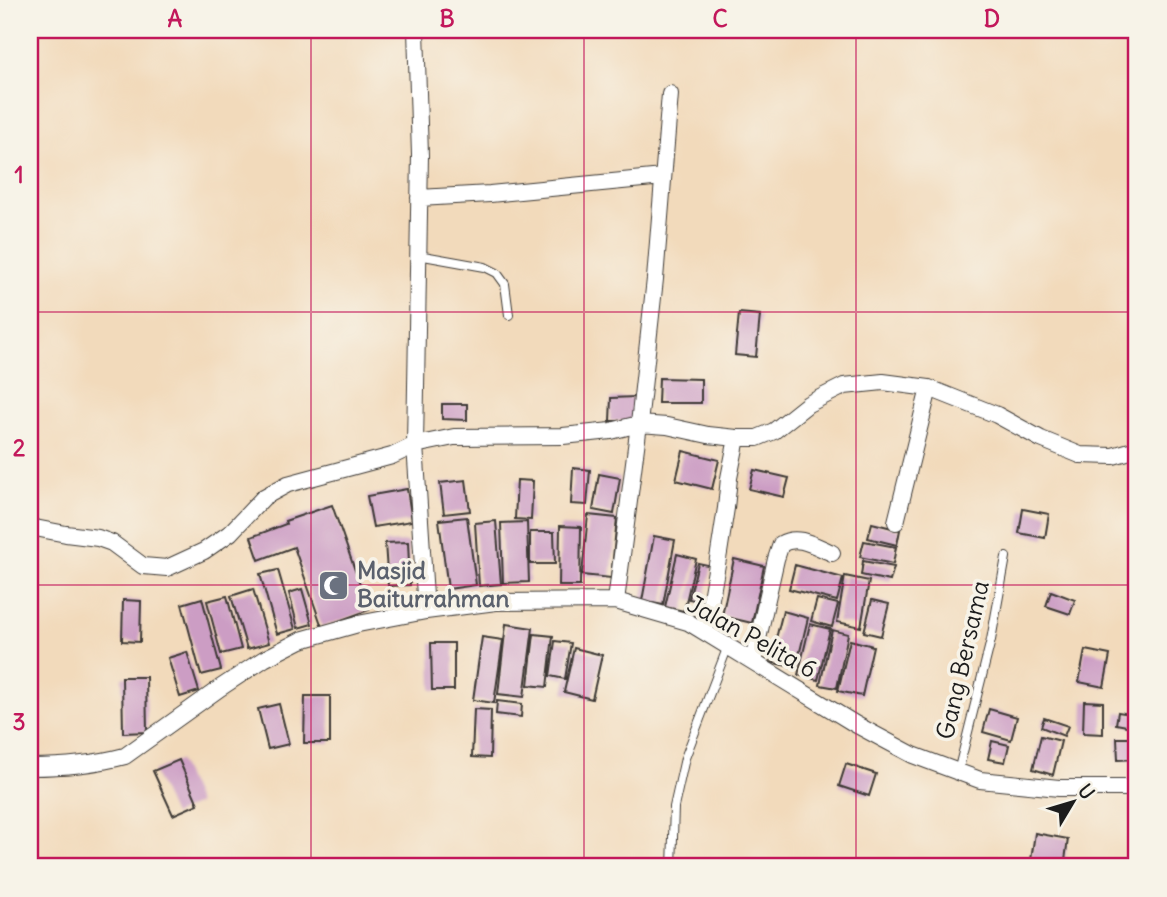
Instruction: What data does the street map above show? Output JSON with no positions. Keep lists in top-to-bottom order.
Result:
{
  "streets": {
    "street": ["Jalan Pelita 6"],
    "lane": ["Gang Bersama"]
  },
  "crossings": [
    ["Jalan Pelita 6", "Gang Bersama"]
  ],
  "places": {
    "mosque": ["Masjid Baiturrahman"]
  },
  "north": "top right",
  "grid": {
    "columns": [
      "A",
      "B",
      "C",
      "D"
    ],
    "rows": ["1", "2", "3"]
  }
}
